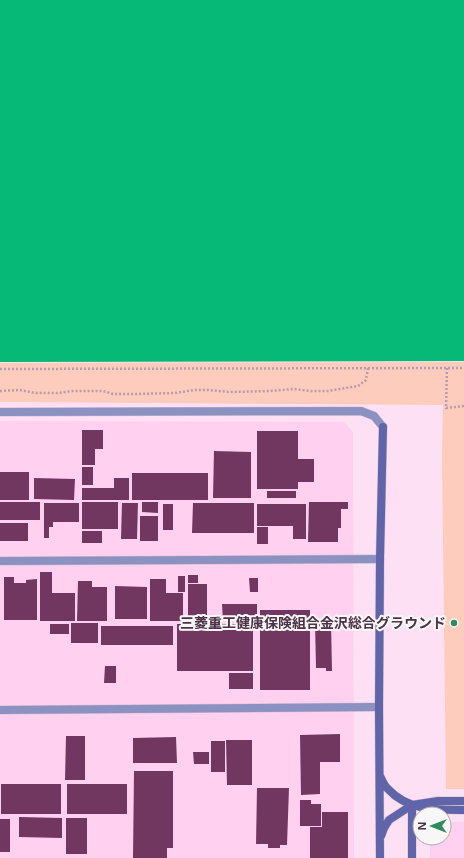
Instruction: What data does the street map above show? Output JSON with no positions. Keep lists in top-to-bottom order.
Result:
{
  "places": ["三菱重工健康保険組合金沢総合グラウンド"],
  "north": "left"
}
